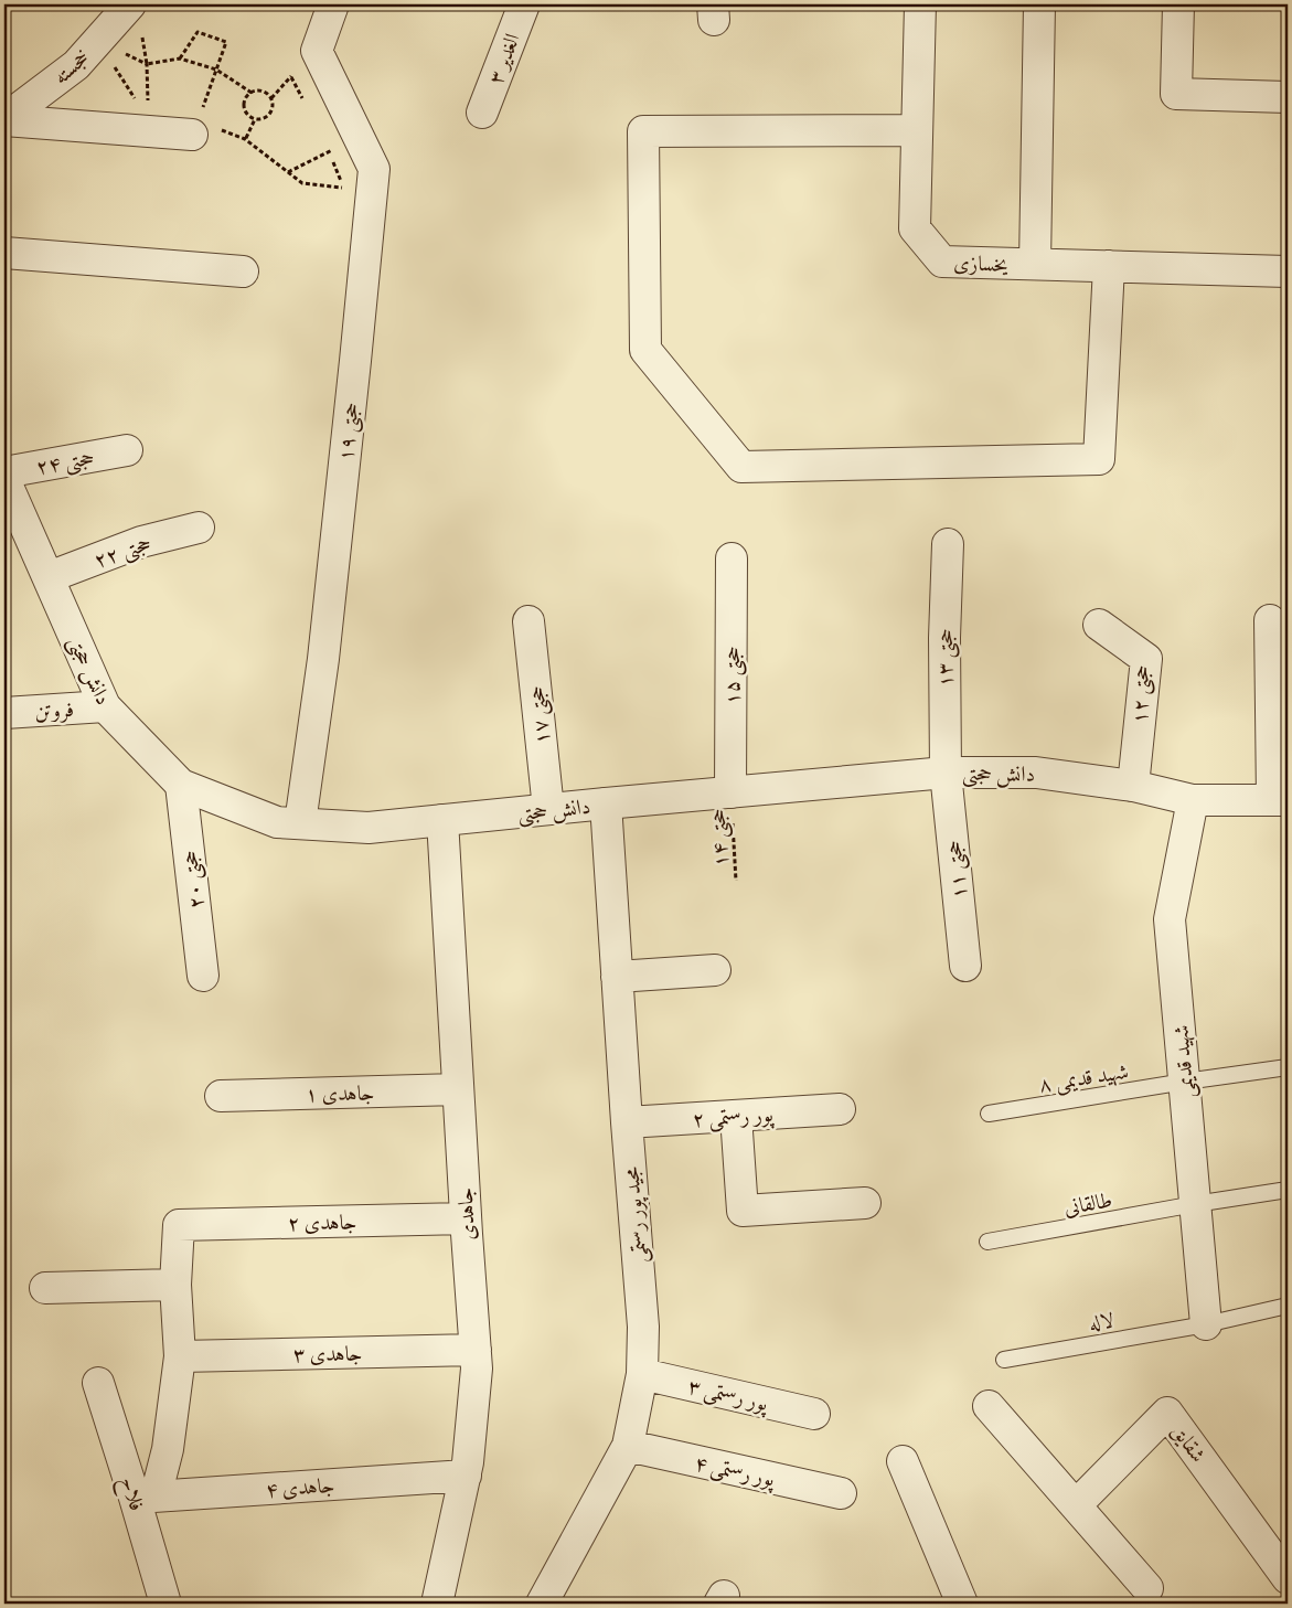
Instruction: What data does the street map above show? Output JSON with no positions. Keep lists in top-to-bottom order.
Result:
{
  "streets": {
    "street": [
      "الغدیر ۳",
      "خجسته",
      "یخسازی",
      "حجتی ۱۹",
      "حجتی ۲۴",
      "حجتی ۲۲",
      "حجتی ۱۳",
      "دانش حجتی",
      "حجتی ۱۵",
      "حجتی ۱۲",
      "فروتن",
      "حجتی ۱۷",
      "حجتی ۱۱",
      "حجتی ۲۰",
      "شهید قدیمی",
      "جاهدی ۱",
      "پور رستمی ۲",
      "جاهدی",
      "مجید پور رستمی",
      "جاهدی ۲",
      "جاهدی ۳",
      "پور رستمی ۳",
      "شقایق",
      "پور رستمی ۴",
      "جاهدی ۴",
      "فلاح"
    ],
    "lane": ["شهید قدیمی ۸", "طالقانی", "لاله"],
    "path": ["حجتی ۱۴"]
  },
  "crossings": [
    ["حجتی ۱۹", "دانش حجتی"],
    ["حجتی ۲۲", "دانش حجتی"],
    ["حجتی ۱۳", "دانش حجتی"],
    ["حجتی ۱۳", "حجتی ۱۱"],
    ["دانش حجتی", "حجتی ۱۵"],
    ["دانش حجتی", "حجتی ۱۲"],
    ["دانش حجتی", "فروتن"],
    ["دانش حجتی", "حجتی ۱۷"],
    ["دانش حجتی", "حجتی ۱۴"],
    ["دانش حجتی", "حجتی ۱۱"],
    ["دانش حجتی", "حجتی ۲۰"],
    ["دانش حجتی", "شهید قدیمی"],
    ["دانش حجتی", "جاهدی"],
    ["دانش حجتی", "مجید پور رستمی"],
    ["حجتی ۱۵", "حجتی ۱۴"],
    ["شهید قدیمی", "شهید قدیمی ۸"],
    ["شهید قدیمی", "طالقانی"],
    ["شهید قدیمی", "لاله"],
    ["جاهدی ۱", "جاهدی"],
    ["پور رستمی ۲", "مجید پور رستمی"],
    ["جاهدی", "جاهدی ۲"],
    ["جاهدی", "جاهدی ۳"],
    ["جاهدی", "جاهدی ۴"],
    ["مجید پور رستمی", "پور رستمی ۳"],
    ["مجید پور رستمی", "پور رستمی ۴"],
    ["جاهدی ۴", "فلاح"]
  ]
}
